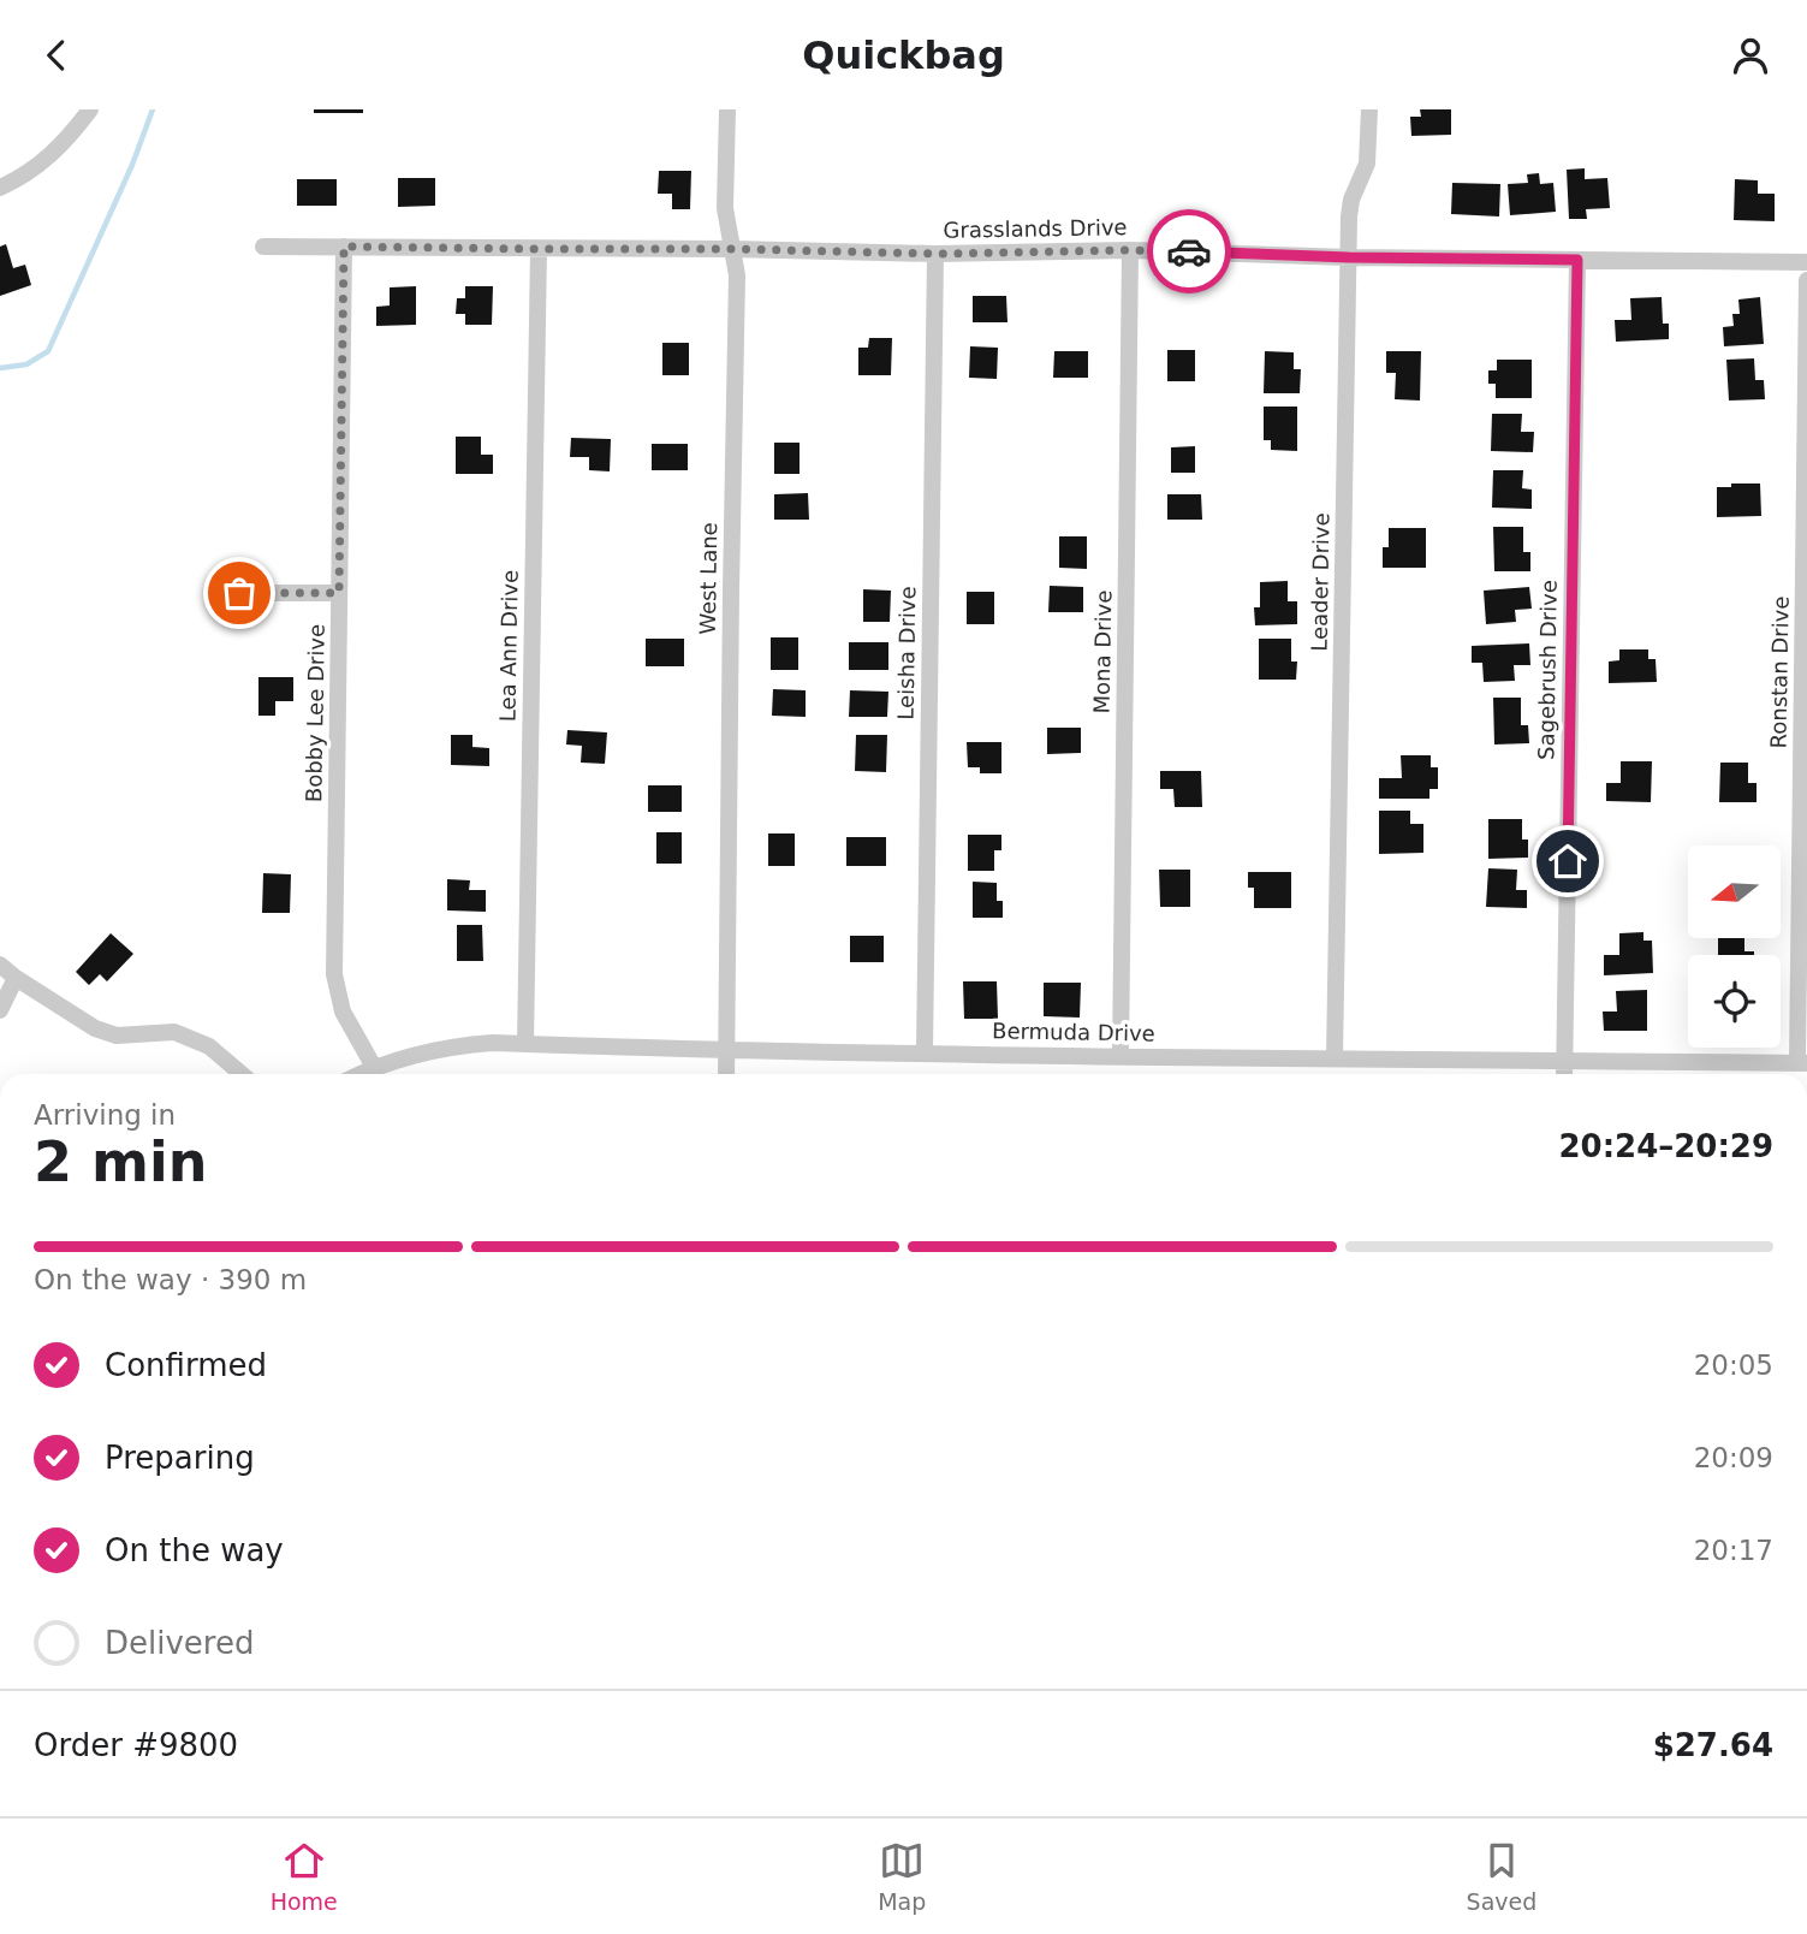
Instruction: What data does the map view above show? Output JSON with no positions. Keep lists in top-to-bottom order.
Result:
{
  "streets": {
    "street": [
      "Grasslands Drive",
      "West Lane",
      "Leader Drive",
      "Lea Ann Drive",
      "Mona Drive",
      "Leisha Drive",
      "Sagebrush Drive",
      "Ronstan Drive",
      "Bobby Lee Drive",
      "Bermuda Drive"
    ]
  },
  "crossings": [
    ["Grasslands Drive", "West Lane"],
    ["Grasslands Drive", "Leader Drive"],
    ["Grasslands Drive", "Lea Ann Drive"],
    ["Grasslands Drive", "Mona Drive"],
    ["Grasslands Drive", "Leisha Drive"],
    ["Grasslands Drive", "Sagebrush Drive"],
    ["Grasslands Drive", "Bobby Lee Drive"],
    ["West Lane", "Bermuda Drive"],
    ["Leader Drive", "Bermuda Drive"],
    ["Lea Ann Drive", "Bermuda Drive"],
    ["Mona Drive", "Bermuda Drive"],
    ["Leisha Drive", "Bermuda Drive"],
    ["Sagebrush Drive", "Bermuda Drive"],
    ["Ronstan Drive", "Bermuda Drive"],
    ["Bobby Lee Drive", "Bermuda Drive"]
  ],
  "north": "left",
  "page": {
    "header": "Quickbag",
    "heading": ["2 min", "Arriving in", "20:24–20:29"],
    "panel": ["Order #9800", "$27.64"],
    "bar": "On the way · 390 m",
    "list": [
      ["Confirmed", "20:05"],
      ["Preparing", "20:09"],
      ["On the way", "20:17"],
      "Delivered"
    ],
    "tabs": ["Home", "Map", "Saved"]
  }
}
